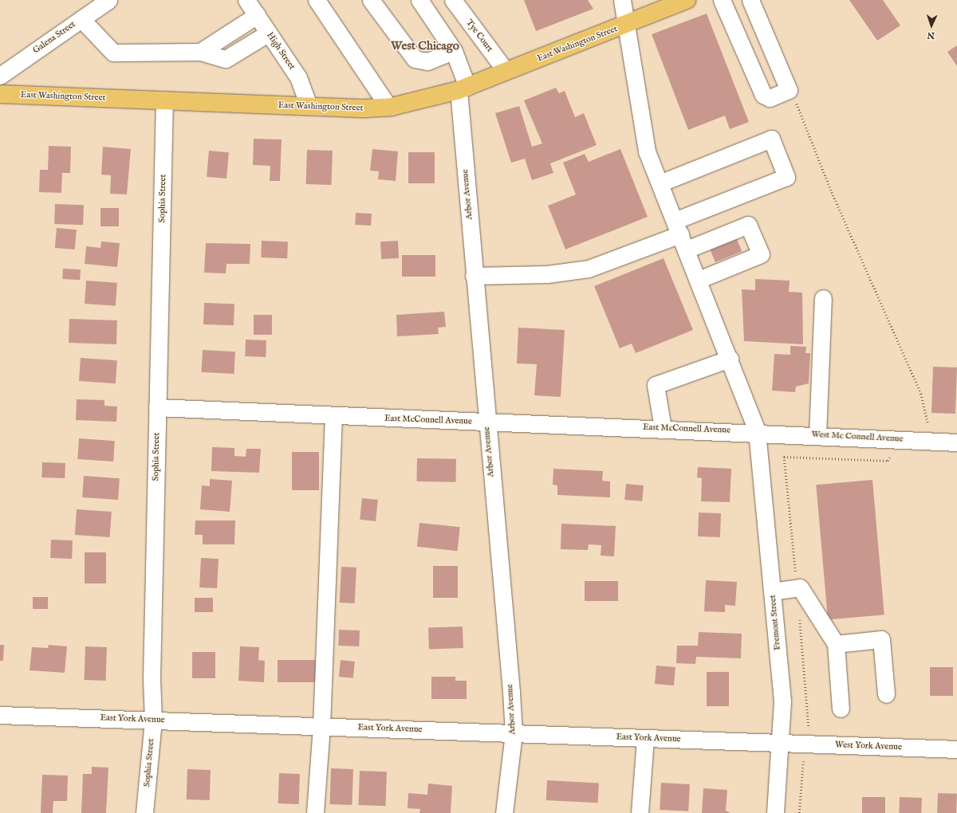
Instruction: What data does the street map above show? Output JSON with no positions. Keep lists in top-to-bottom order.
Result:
{
  "streets": {
    "main road": ["East Washington Street"],
    "street": [
      "Tye Court",
      "Galena Street",
      "High Street",
      "Arbor Avenue",
      "Sophia Street",
      "East McConnell Avenue",
      "West Mc Connell Avenue",
      "Fremont Street",
      "East York Avenue",
      "West York Avenue"
    ]
  },
  "crossings": [
    ["Tye Court", "East Washington Street"],
    ["East Washington Street", "High Street"],
    ["East Washington Street", "Arbor Avenue"],
    ["East Washington Street", "Sophia Street"],
    ["East Washington Street", "Fremont Street"],
    ["Arbor Avenue", "East McConnell Avenue"],
    ["Arbor Avenue", "East York Avenue"],
    ["Sophia Street", "East McConnell Avenue"],
    ["Sophia Street", "East York Avenue"],
    ["East McConnell Avenue", "West Mc Connell Avenue"],
    ["East McConnell Avenue", "Fremont Street"],
    ["West Mc Connell Avenue", "Fremont Street"],
    ["Fremont Street", "East York Avenue"],
    ["Fremont Street", "West York Avenue"],
    ["East York Avenue", "West York Avenue"]
  ],
  "districts": ["West Chicago"],
  "north": "bottom"
}
